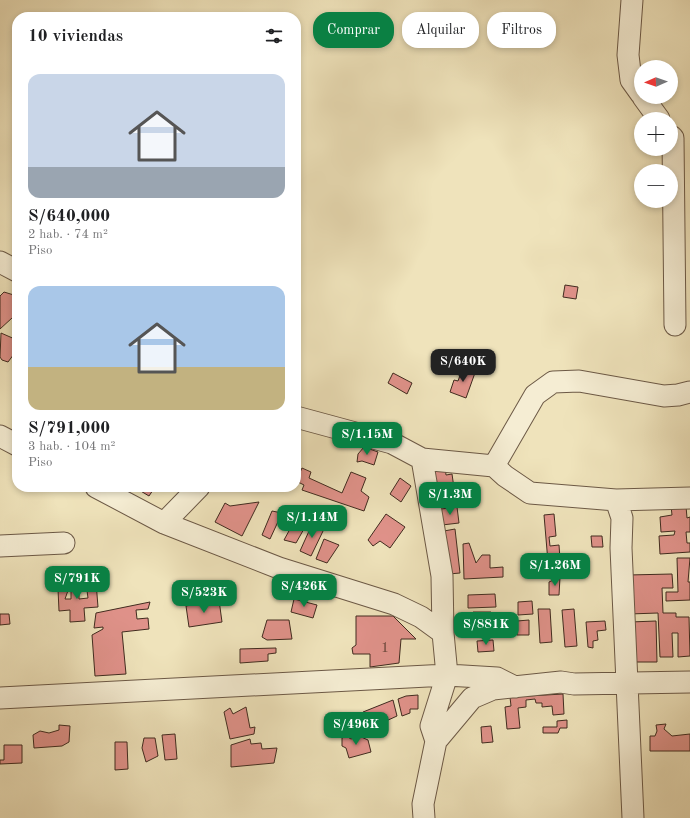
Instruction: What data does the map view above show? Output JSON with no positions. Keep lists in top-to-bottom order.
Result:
{
  "house_numbers": ["1"],
  "north": "left",
  "page": {
    "chip": ["Comprar", "Alquilar", "Filtros"],
    "heading": "10 viviendas",
    "map_buttons": ["+", "−"],
    "list": [
      {
        "name": "S/640,000",
        "note": "2 hab. · 74 m² · Piso"
      },
      {
        "name": "S/791,000",
        "note": "3 hab. · 104 m² · Piso"
      }
    ],
    "price": [
      "S/640K",
      "S/1.15M",
      "S/1.3M",
      "S/1.14M",
      "S/1.26M",
      "S/791K",
      "S/426K",
      "S/523K",
      "S/881K",
      "S/496K"
    ]
  }
}
